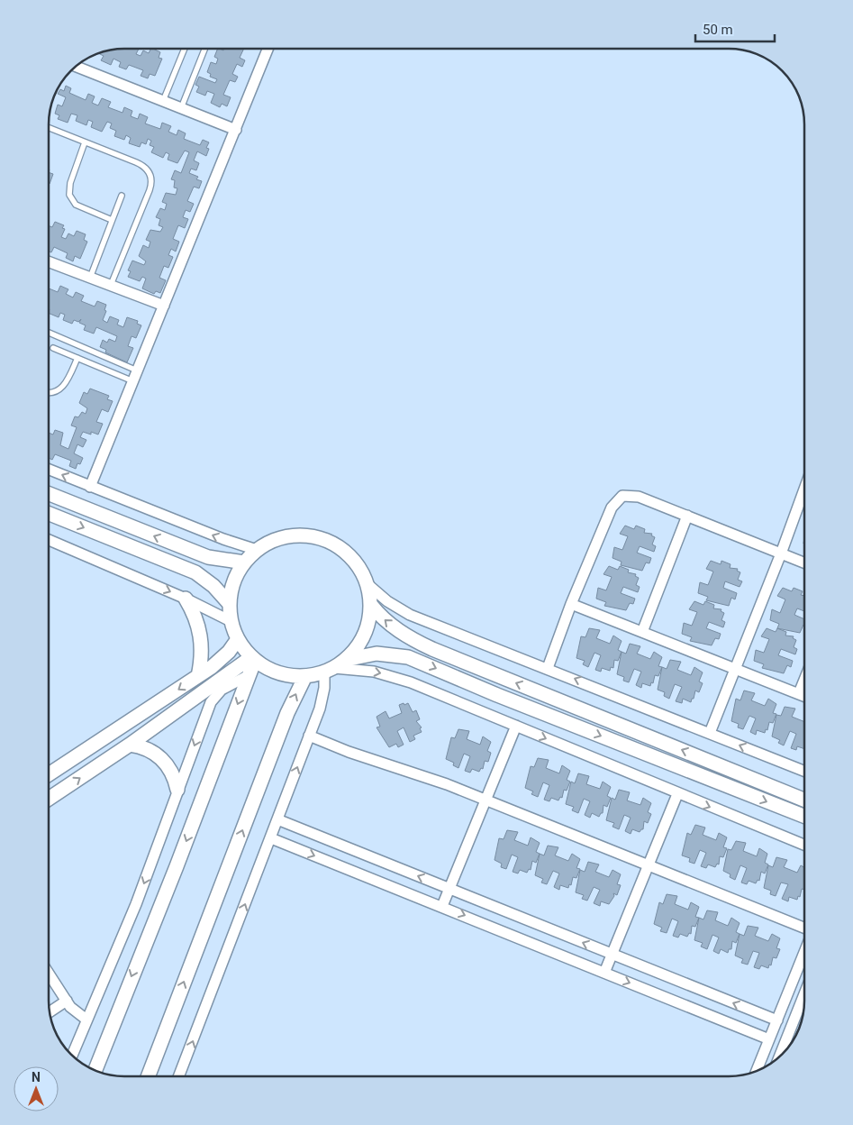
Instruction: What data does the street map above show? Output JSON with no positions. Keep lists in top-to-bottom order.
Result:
{
  "scale_bar": "50 m",
  "north": "top"
}
